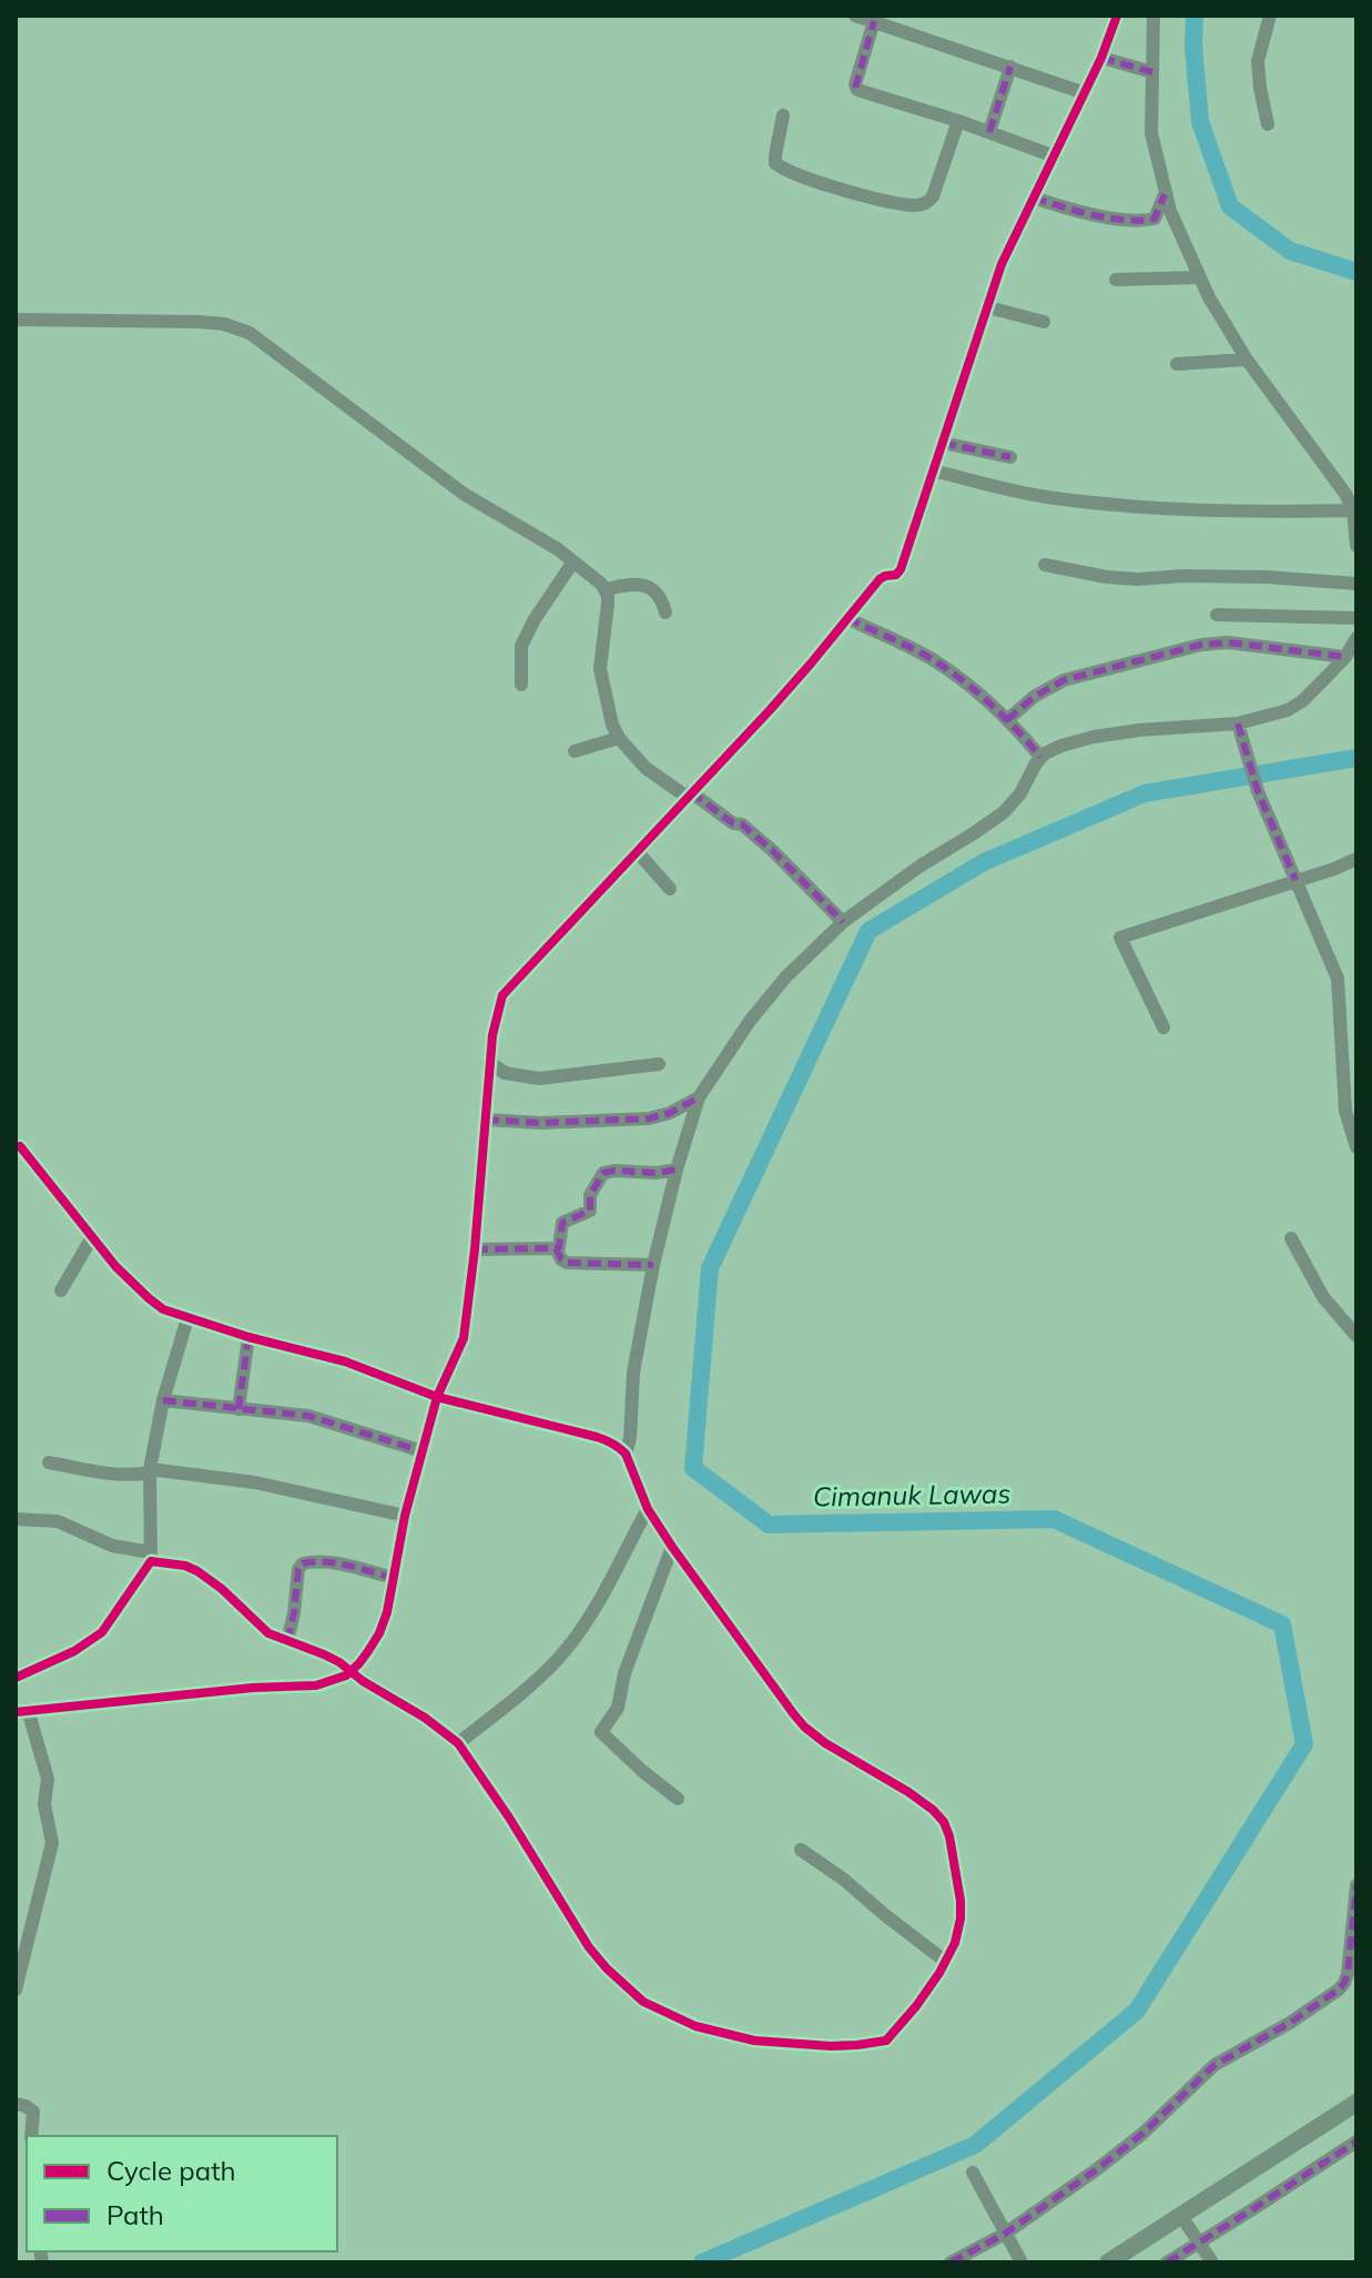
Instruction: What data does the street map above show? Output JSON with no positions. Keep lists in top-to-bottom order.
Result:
{
  "water": ["Cimanuk Lawas"],
  "legend": ["Cycle path", "Path"]
}
